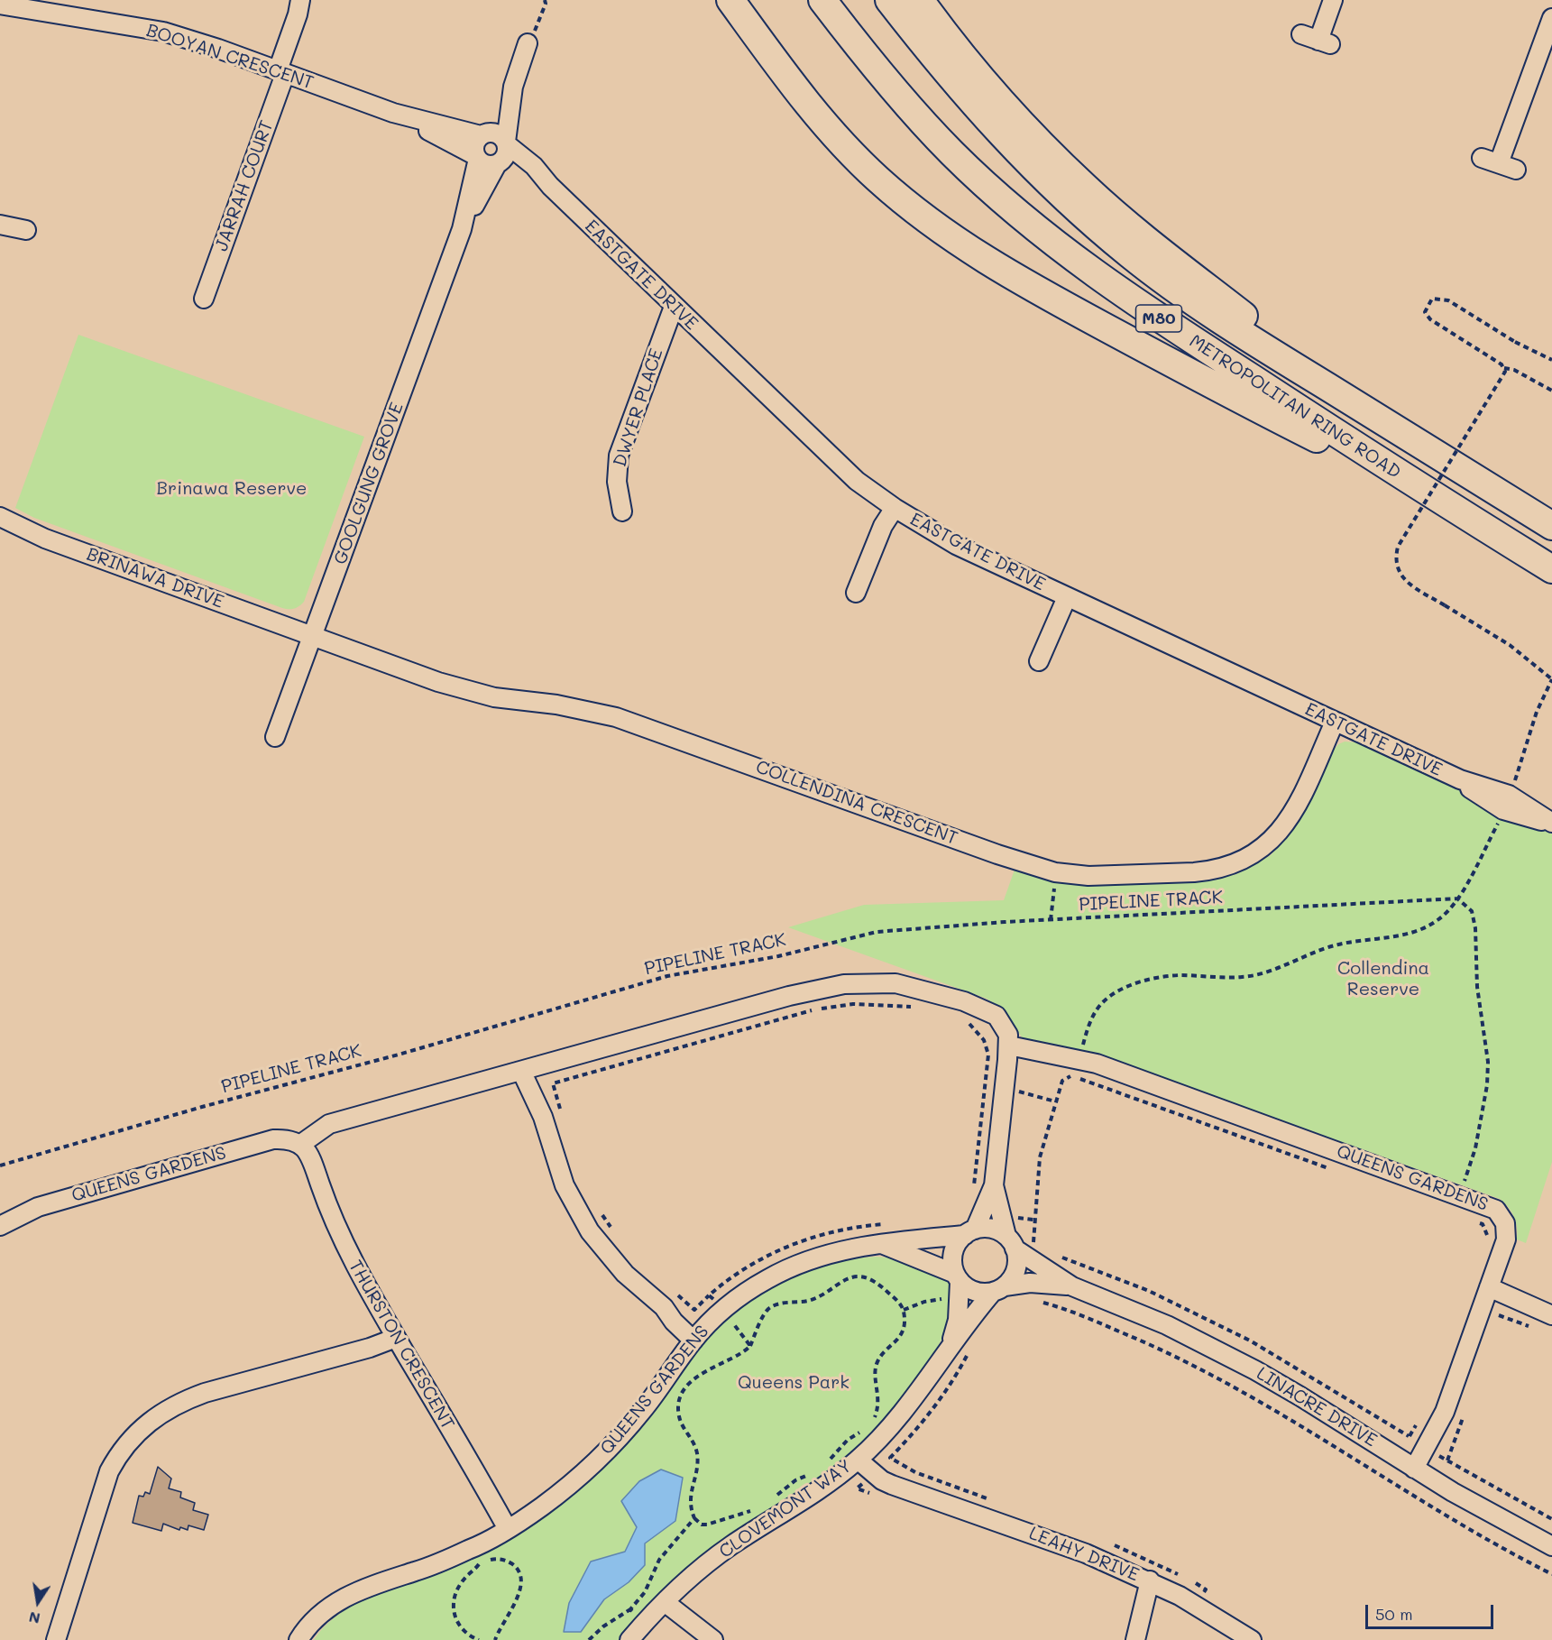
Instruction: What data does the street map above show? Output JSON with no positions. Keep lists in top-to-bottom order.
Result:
{
  "streets": {
    "highway": ["M80", "METROPOLITAN RING ROAD"],
    "street": [
      "BOOYAN CRESCENT",
      "JARRAH COURT",
      "EASTGATE DRIVE",
      "DWYER PLACE",
      "GOOLGUNG GROVE",
      "BRINAWA DRIVE",
      "COLLENDINA CRESCENT",
      "QUEENS GARDENS",
      "THURSTON CRESCENT",
      "LINACRE DRIVE",
      "CLOVEMONT WAY",
      "LEAHY DRIVE"
    ],
    "path": ["PIPELINE TRACK"]
  },
  "crossings": [
    ["BOOYAN CRESCENT", "JARRAH COURT"],
    ["BOOYAN CRESCENT", "EASTGATE DRIVE"],
    ["BOOYAN CRESCENT", "GOOLGUNG GROVE"],
    ["EASTGATE DRIVE", "DWYER PLACE"],
    ["EASTGATE DRIVE", "GOOLGUNG GROVE"],
    ["EASTGATE DRIVE", "COLLENDINA CRESCENT"],
    ["GOOLGUNG GROVE", "BRINAWA DRIVE"],
    ["GOOLGUNG GROVE", "COLLENDINA CRESCENT"],
    ["BRINAWA DRIVE", "COLLENDINA CRESCENT"],
    ["QUEENS GARDENS", "THURSTON CRESCENT"],
    ["QUEENS GARDENS", "LINACRE DRIVE"],
    ["QUEENS GARDENS", "CLOVEMONT WAY"],
    ["LINACRE DRIVE", "CLOVEMONT WAY"],
    ["CLOVEMONT WAY", "LEAHY DRIVE"]
  ],
  "parks": ["Brinawa Reserve", "Collendina Reserve", "Queens Park"],
  "scale_bar": "50 m",
  "north": "bottom"
}
